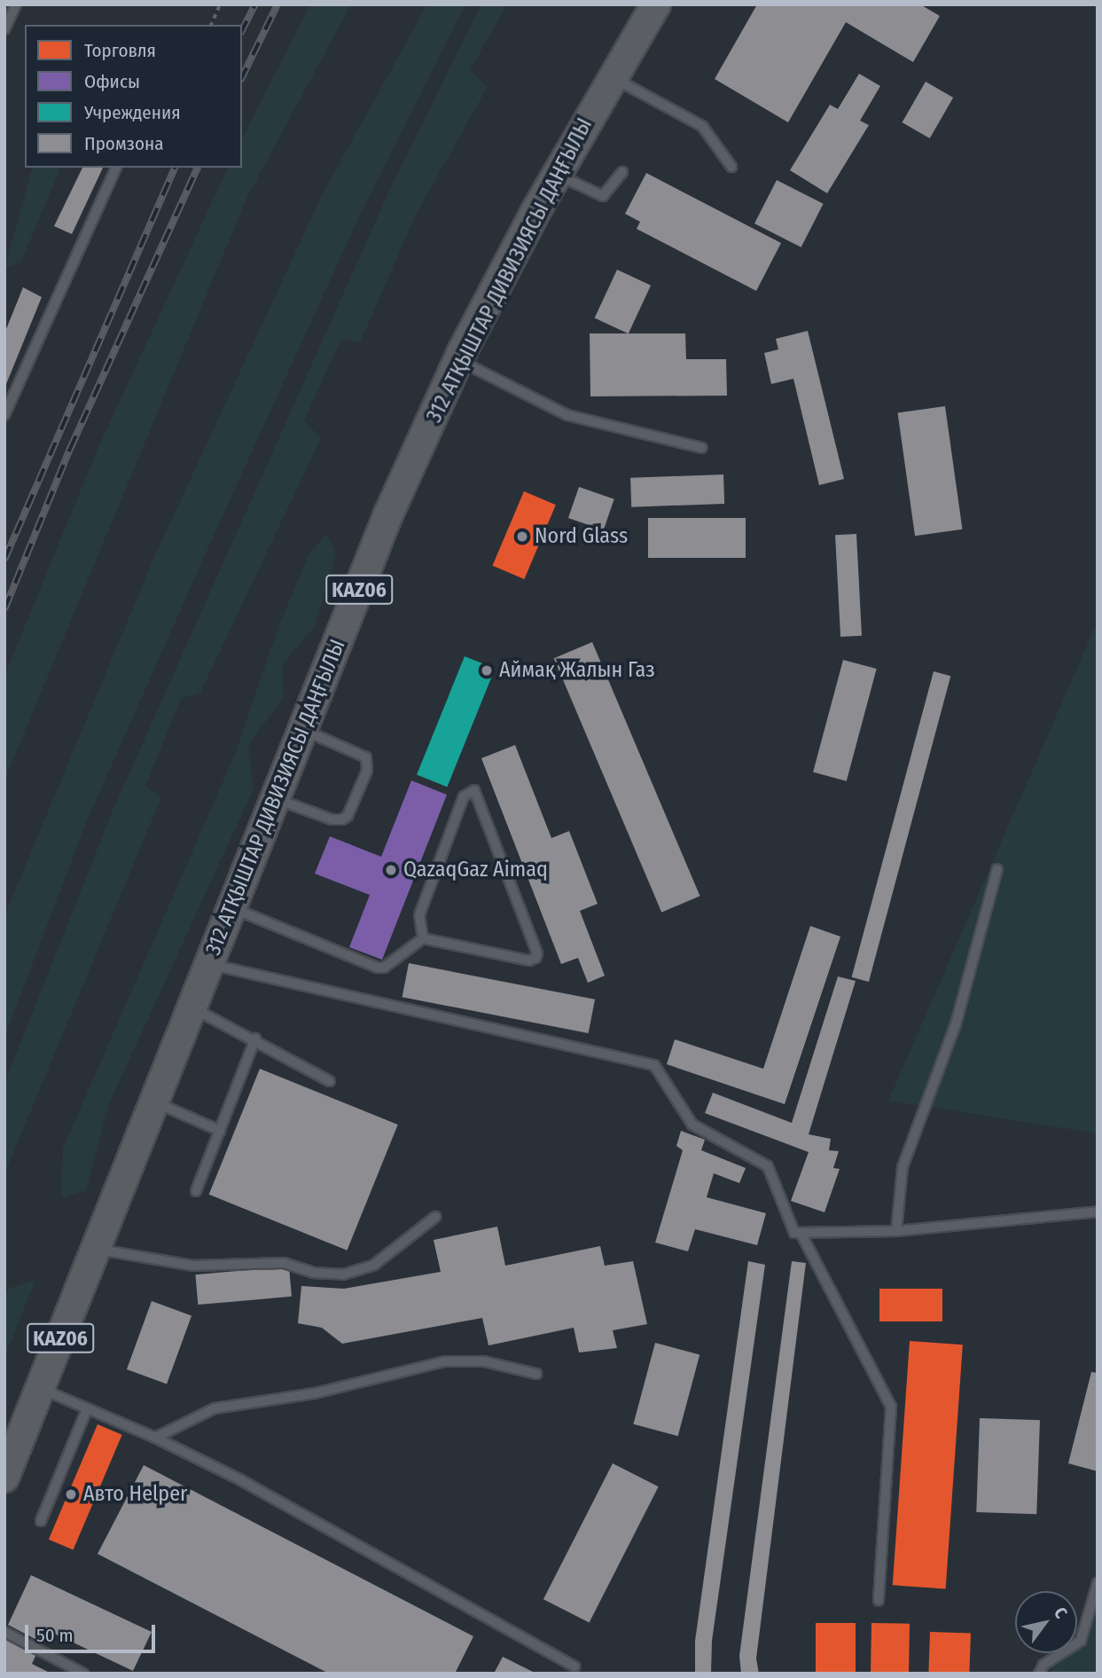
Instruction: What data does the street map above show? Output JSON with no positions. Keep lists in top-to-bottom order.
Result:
{
  "streets": {
    "highway": ["312 АТҚЫШТАР ДИВИЗИЯСЫ ДАҢҒЫЛЫ", "KАZ06"]
  },
  "places": [
    "Nord Glass",
    "Аймақ Жалын Газ",
    "QazaqGaz Aimaq",
    "Авто Helper"
  ],
  "legend": [
    "Торговля",
    "Офисы",
    "Учреждения",
    "Промзона"
  ],
  "scale_bar": "50 m",
  "north": "top right"
}
